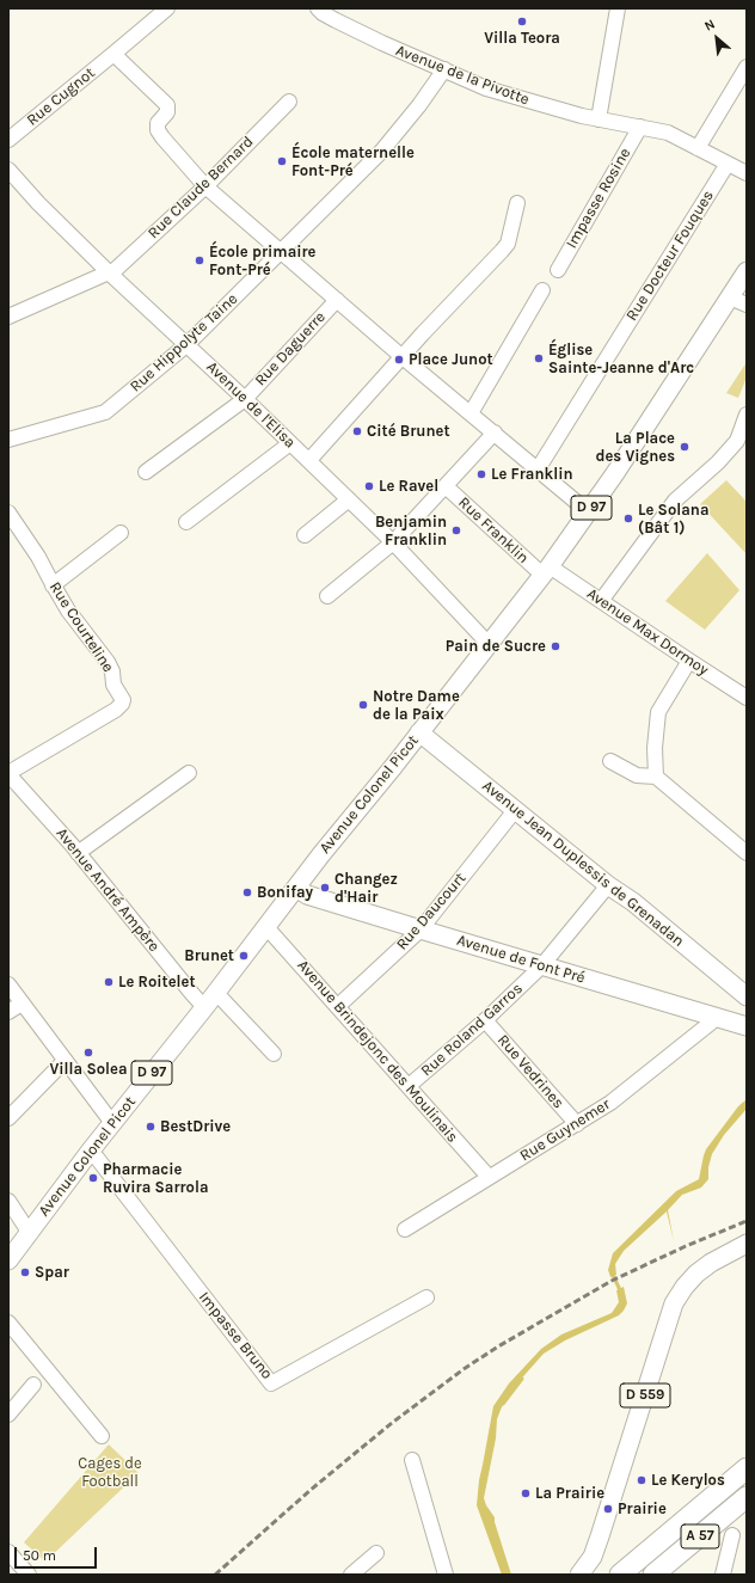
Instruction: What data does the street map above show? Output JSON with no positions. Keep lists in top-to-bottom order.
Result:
{
  "streets": {
    "highway": ["A 57"],
    "main road": [
      "D 97",
      "Avenue Colonel Picot",
      "Avenue Jean Duplessis de Grenadan",
      "Avenue de Font Pré",
      "D 559"
    ],
    "street": [
      "Avenue de la Pivotte",
      "Rue Cugnot",
      "Rue Claude Bernard",
      "Impasse Rosine",
      "Rue Docteur Fouques",
      "Rue Hippolyte Taine",
      "Rue Daguerre",
      "Avenue de l'Elisa",
      "Rue Franklin",
      "Rue Courteline",
      "Avenue Max Dormoy",
      "Avenue André Ampère",
      "Rue Daucourt",
      "Rue Roland Garros",
      "Avenue Brindejonc des Moulinais",
      "Rue Vedrines",
      "Rue Guynemer",
      "Impasse Bruno"
    ]
  },
  "crossings": [
    ["Avenue de la Pivotte", "Impasse Rosine"],
    ["Avenue de la Pivotte", "Rue Docteur Fouques"],
    ["Avenue de la Pivotte", "Rue Hippolyte Taine"],
    ["Rue Claude Bernard", "Avenue de l'Elisa"],
    ["Rue Hippolyte Taine", "Avenue de l'Elisa"],
    ["Rue Daguerre", "Avenue de l'Elisa"],
    ["Avenue de l'Elisa", "Avenue Colonel Picot"],
    ["Rue Franklin", "Avenue Max Dormoy"],
    ["Rue Franklin", "Avenue Colonel Picot"],
    ["Rue Courteline", "Avenue André Ampère"],
    ["Avenue Max Dormoy", "Avenue Colonel Picot"],
    ["Avenue Colonel Picot", "Avenue Jean Duplessis de Grenadan"],
    ["Avenue Colonel Picot", "Avenue André Ampère"],
    ["Avenue Colonel Picot", "Avenue de Font Pré"],
    ["Avenue Colonel Picot", "Avenue Brindejonc des Moulinais"],
    ["Avenue Colonel Picot", "Impasse Bruno"],
    ["Avenue Jean Duplessis de Grenadan", "Rue Daucourt"],
    ["Avenue Jean Duplessis de Grenadan", "Rue Roland Garros"],
    ["Rue Daucourt", "Avenue de Font Pré"],
    ["Rue Daucourt", "Avenue Brindejonc des Moulinais"],
    ["Avenue de Font Pré", "Rue Roland Garros"],
    ["Avenue de Font Pré", "Rue Guynemer"],
    ["Rue Roland Garros", "Avenue Brindejonc des Moulinais"],
    ["Rue Roland Garros", "Rue Vedrines"],
    ["Avenue Brindejonc des Moulinais", "Rue Guynemer"],
    ["Rue Vedrines", "Rue Guynemer"]
  ],
  "parks": ["Cages de Football"],
  "places": [
    "Villa Teora",
    "École maternelle Font-Pré",
    "École primaire Font-Pré",
    "Église Sainte-Jeanne d'Arc",
    "Place Junot",
    "Cité Brunet",
    "La Place des Vignes",
    "Le Franklin",
    "Le Ravel",
    "Le Solana (Bât 1)",
    "Benjamin Franklin",
    "Pain de Sucre",
    "Notre Dame de la Paix",
    "Changez d'Hair",
    "Bonifay",
    "Brunet",
    "Le Roitelet",
    "Villa Solea",
    "BestDrive",
    "Pharmacie Ruvira Sarrola",
    "Spar",
    "Le Kerylos",
    "La Prairie",
    "Prairie"
  ],
  "scale_bar": "50 m",
  "north": "top left"
}
